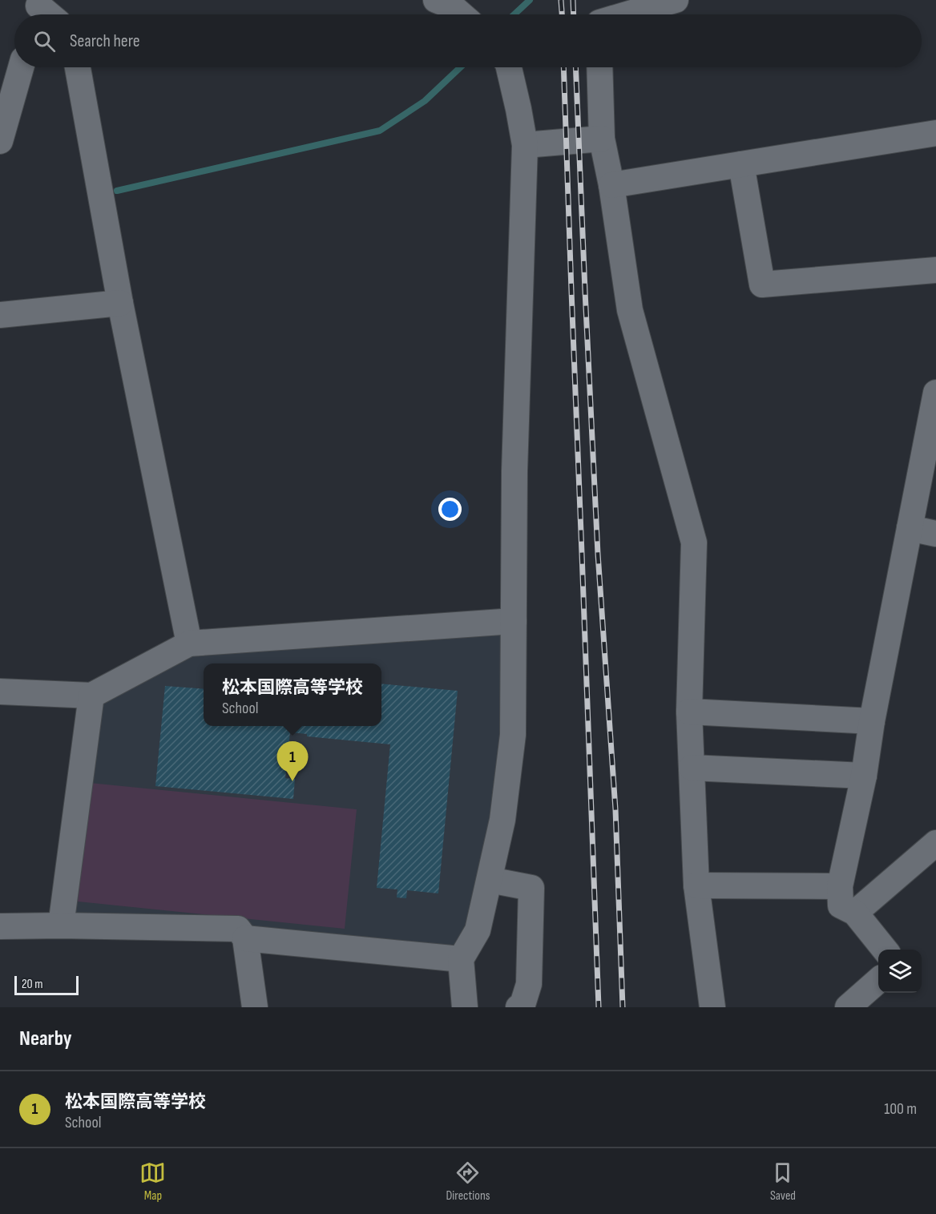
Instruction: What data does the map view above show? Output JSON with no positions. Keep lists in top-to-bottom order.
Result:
{
  "scale_bar": "20 m",
  "page": {
    "search": "Search here",
    "popup": ["松本国際高等学校", "School"],
    "pins": "1",
    "scale": "20 m",
    "heading": "Nearby",
    "list": [
      {
        "mark": "1",
        "name": "松本国際高等学校",
        "note": "School",
        "value": "100 m"
      }
    ],
    "nav": ["Map", "Directions", "Saved"]
  }
}
